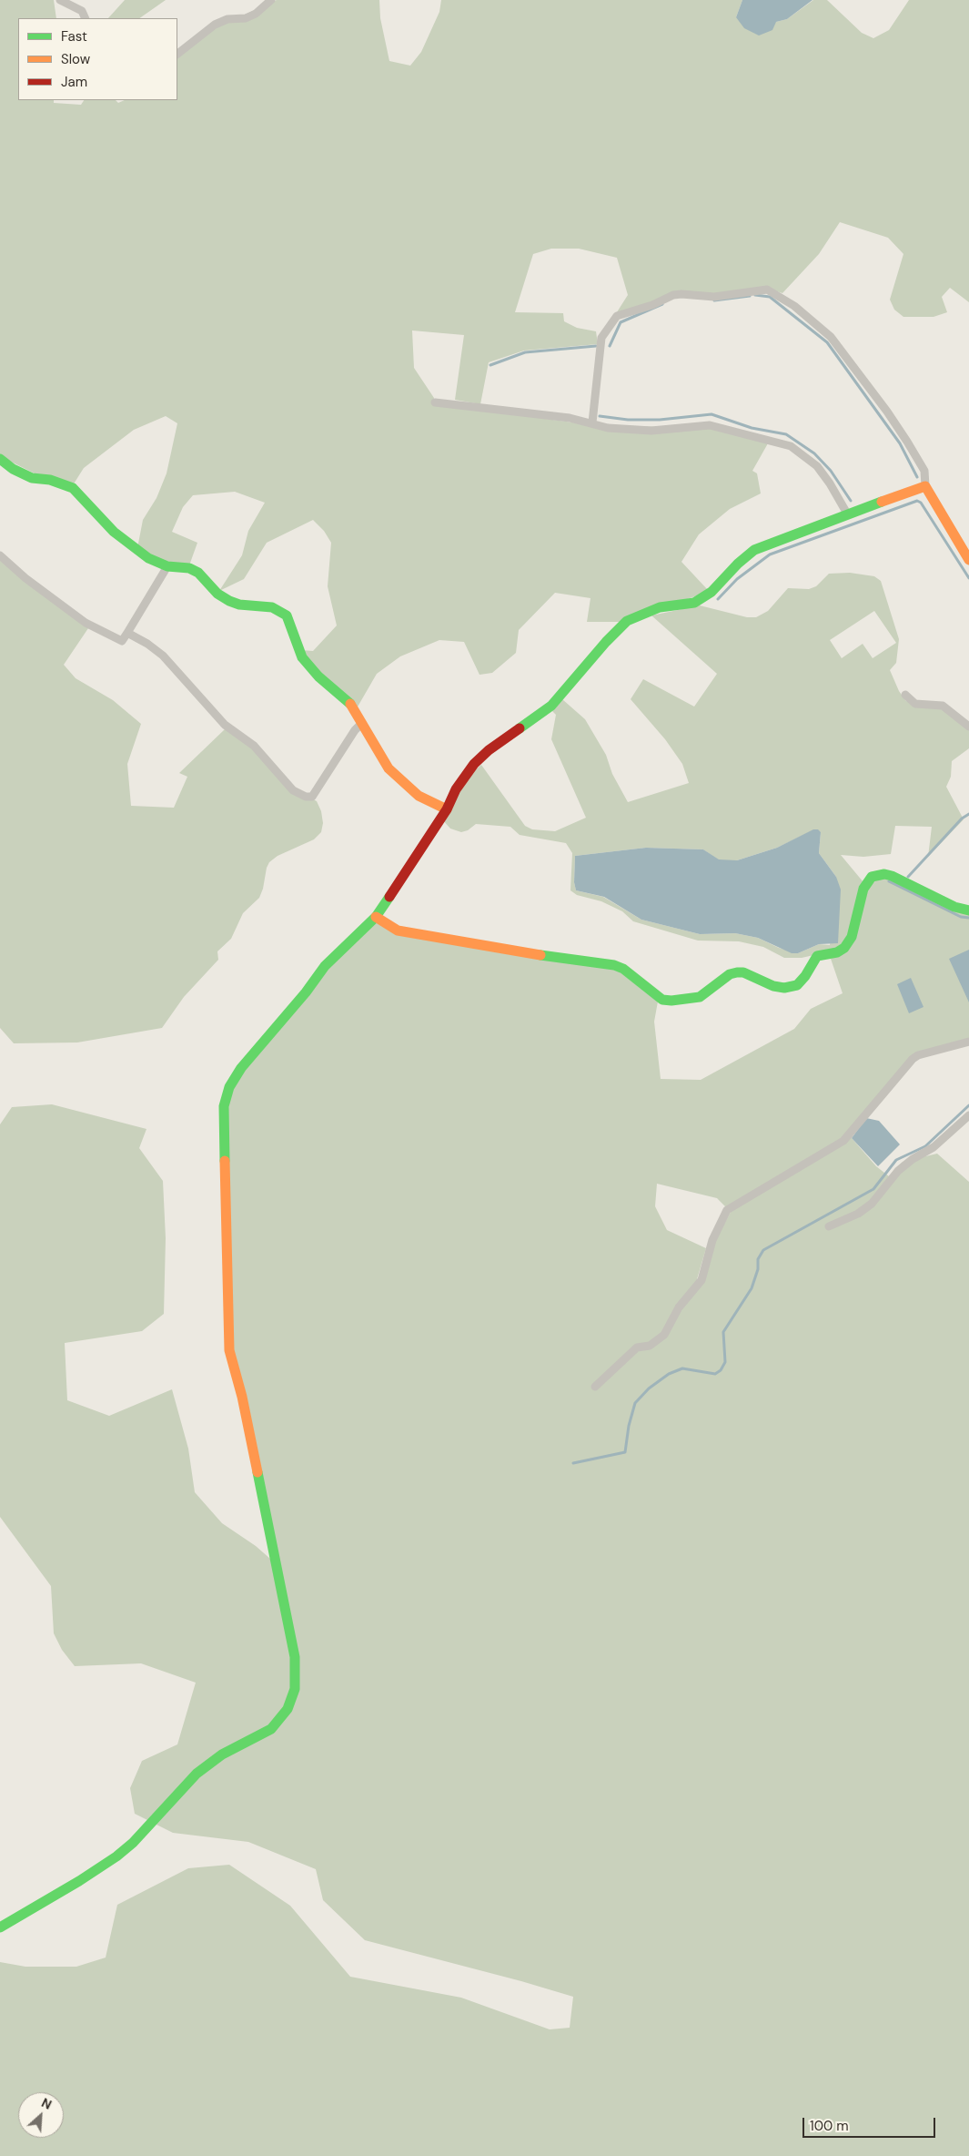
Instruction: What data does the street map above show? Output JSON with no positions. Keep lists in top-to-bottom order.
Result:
{
  "legend": ["Fast", "Slow", "Jam"],
  "scale_bar": "100 m",
  "north": "top right"
}
